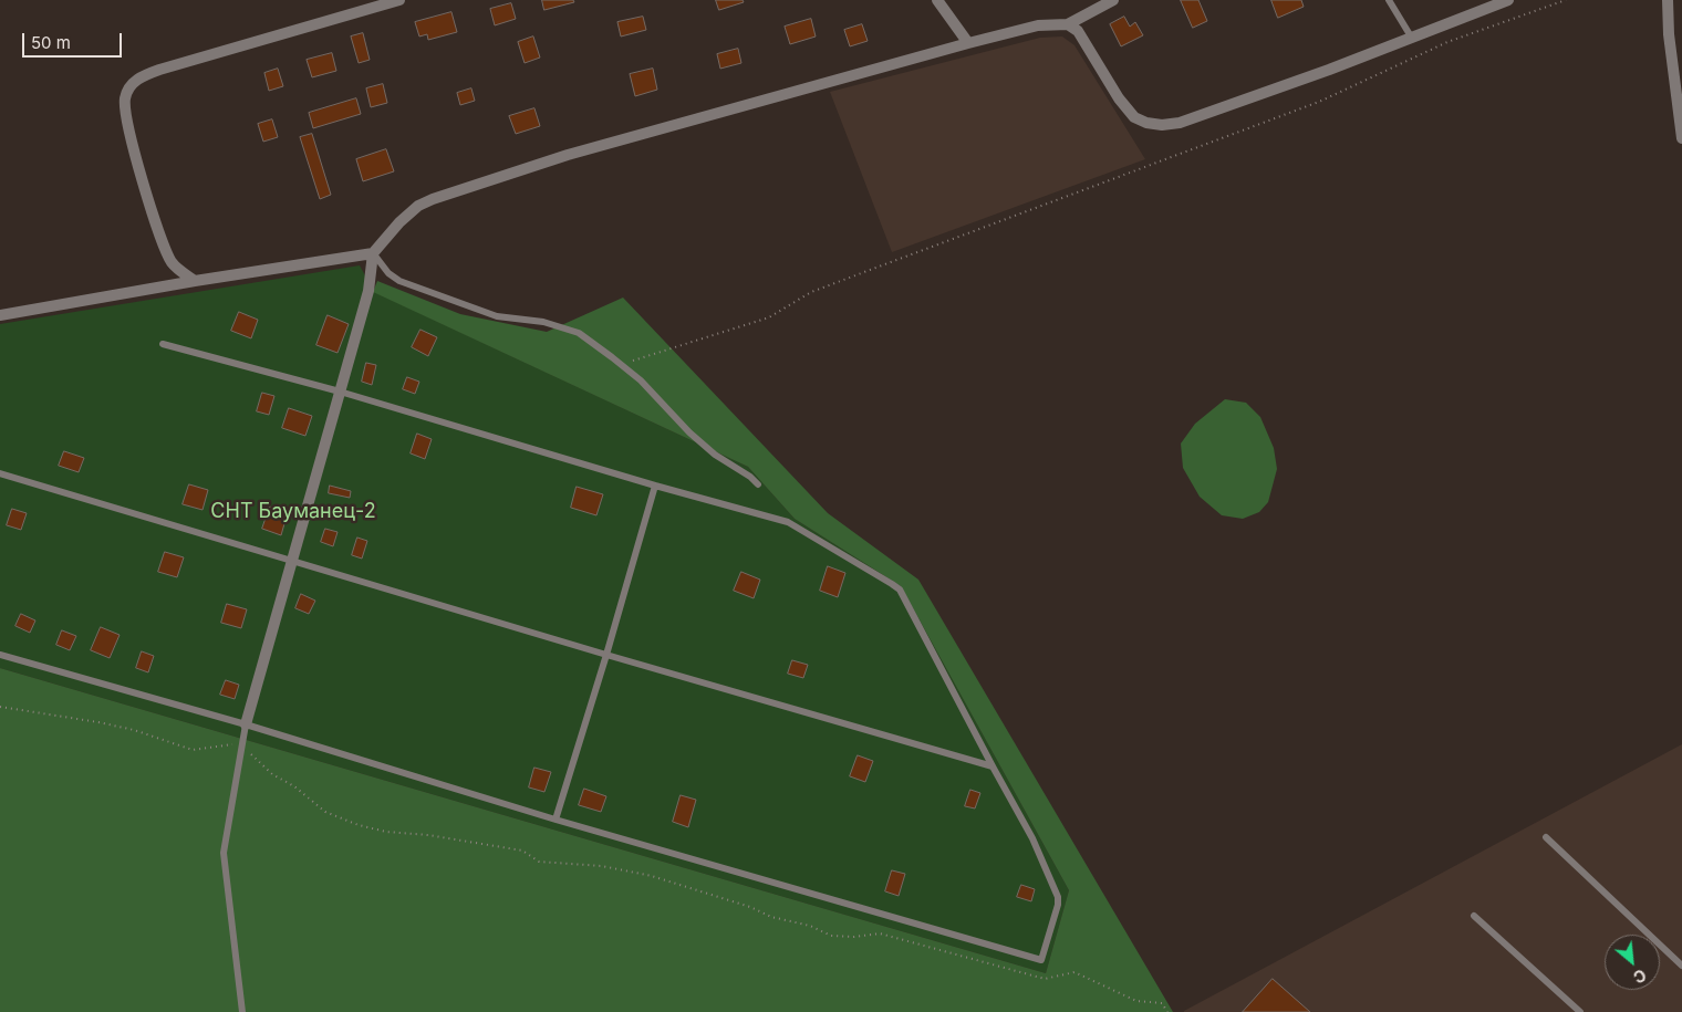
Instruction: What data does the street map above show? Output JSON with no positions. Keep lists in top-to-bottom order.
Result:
{
  "parks": ["СНТ Бауманец-2"],
  "scale_bar": "50 m",
  "north": "bottom right"
}
